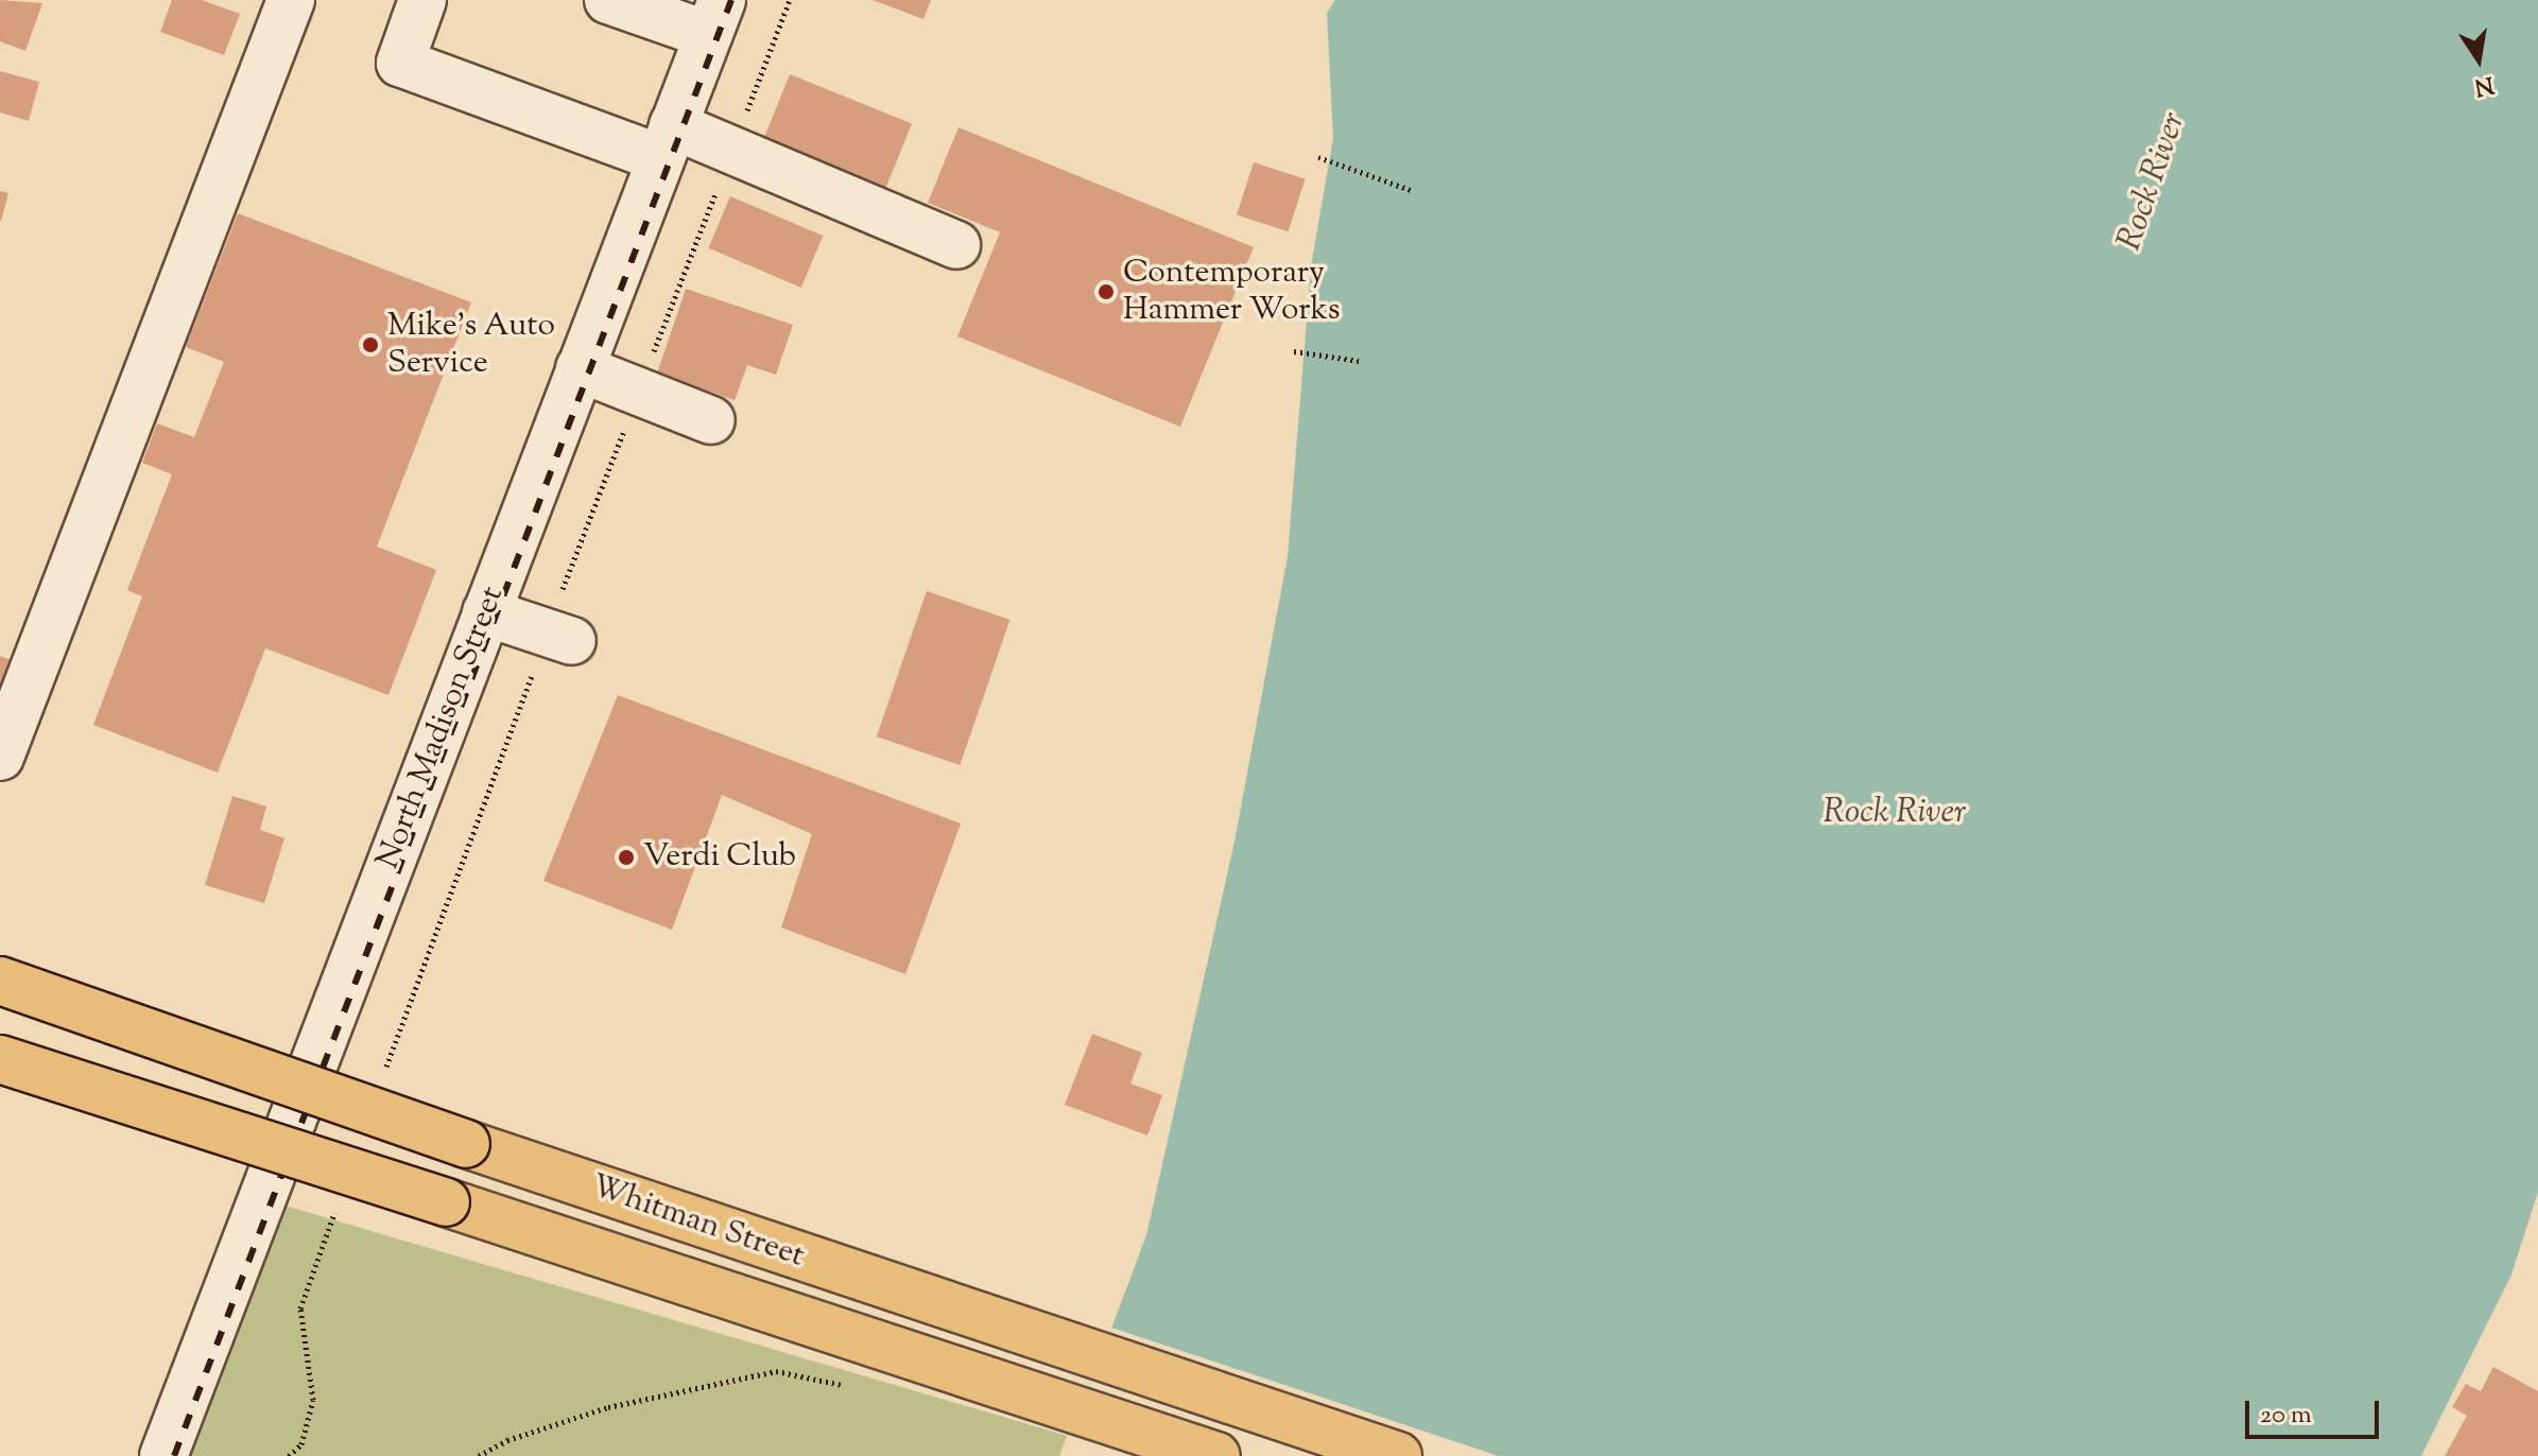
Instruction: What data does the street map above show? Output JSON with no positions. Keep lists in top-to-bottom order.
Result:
{
  "streets": {
    "main road": ["Whitman Street"],
    "street": ["North Madison Street"]
  },
  "water": ["Rock River"],
  "places": ["Contemporary Hammer Works", "Mike's Auto Service", "Verdi Club"],
  "scale_bar": "20 m",
  "north": "bottom"
}
